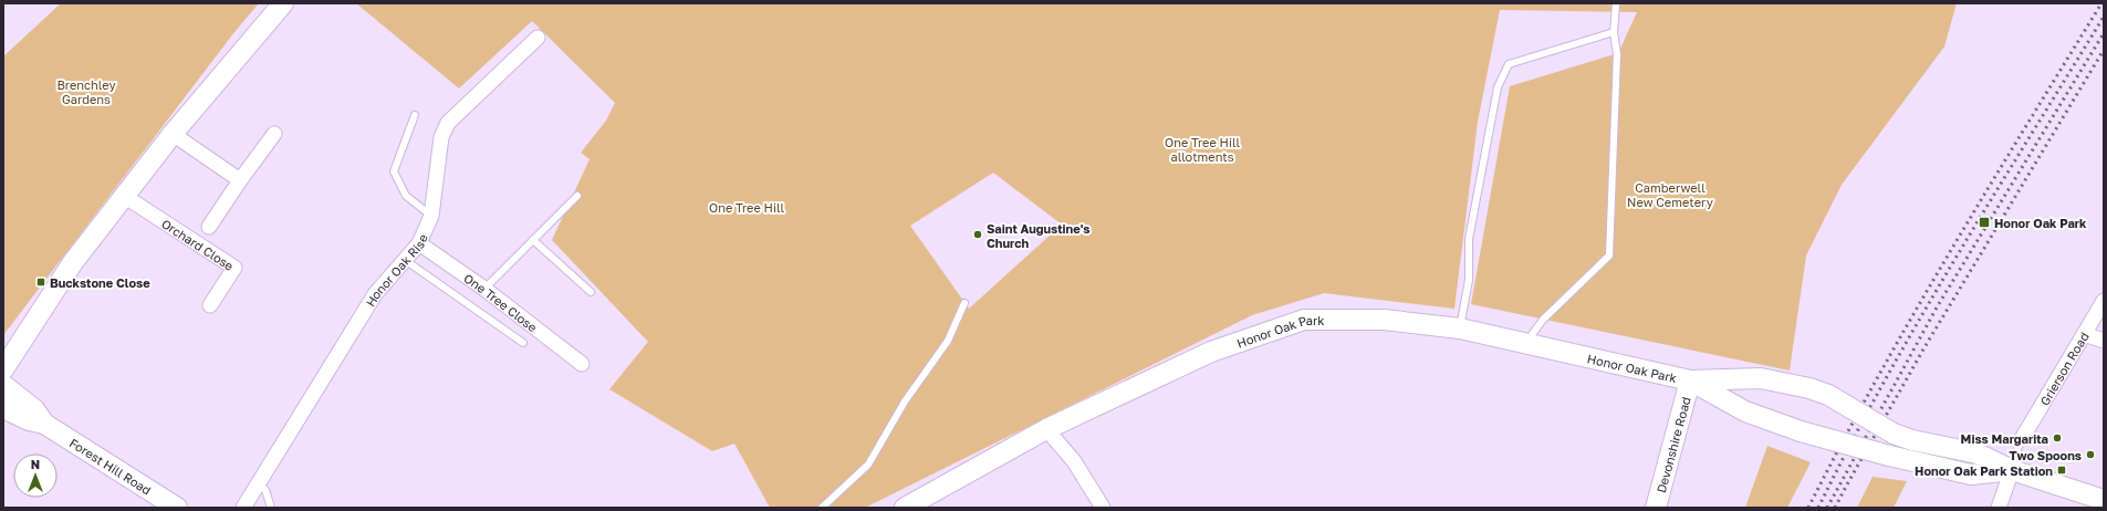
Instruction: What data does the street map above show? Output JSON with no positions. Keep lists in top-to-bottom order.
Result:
{
  "streets": {
    "main road": ["Honor Oak Park", "Devonshire Road", "Forest Hill Road"],
    "street": [
      "Orchard Close",
      "Honor Oak Rise",
      "One Tree Close",
      "Grierson Road"
    ]
  },
  "crossings": [
    ["Honor Oak Rise", "One Tree Close"],
    ["Honor Oak Park", "Devonshire Road"]
  ],
  "parks": [
    "Brenchley Gardens",
    "One Tree Hill allotments",
    "Camberwell New Cemetery",
    "One Tree Hill"
  ],
  "places": {
    "transit": ["Honor Oak Park", "Buckstone Close", "Honor Oak Park Station"],
    "other": ["Saint Augustine's Church", "Miss Margarita", "Two Spoons"]
  },
  "north": "top"
}
